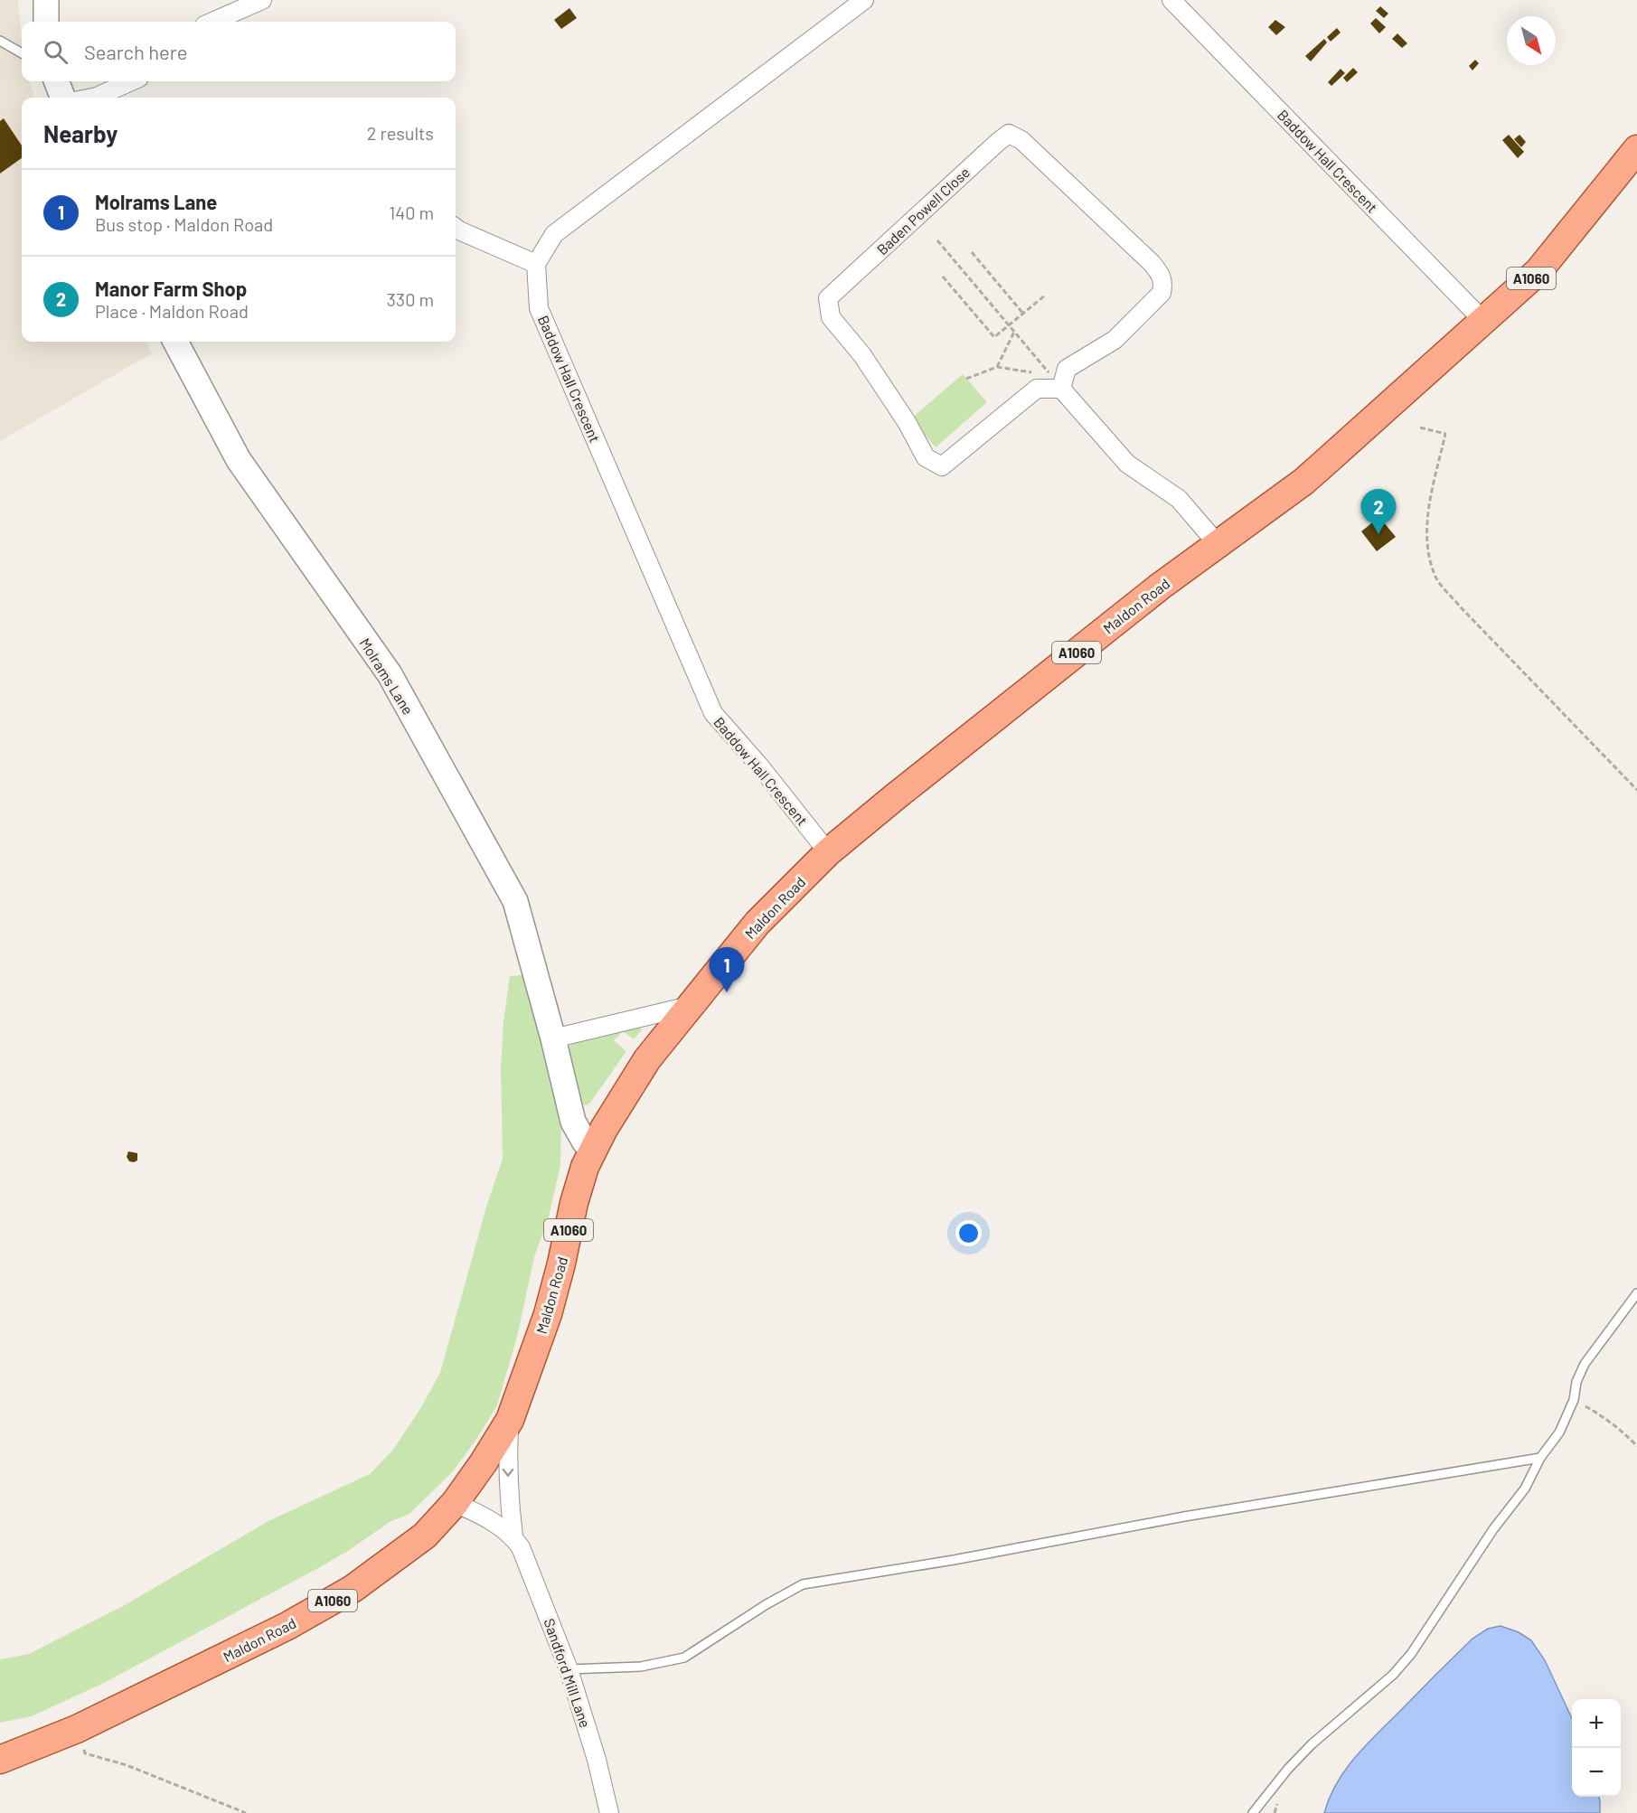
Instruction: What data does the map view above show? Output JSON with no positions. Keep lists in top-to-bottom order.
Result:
{
  "streets": {
    "main road": ["A1060", "Maldon Road"],
    "street": [
      "Baddow Hall Crescent",
      "Baden Powell Close",
      "Molrams Lane",
      "Sandford Mill Lane"
    ]
  },
  "crossings": [
    ["Baddow Hall Crescent", "Maldon Road"],
    ["Maldon Road", "Molrams Lane"],
    ["Maldon Road", "Sandford Mill Lane"]
  ],
  "north": "bottom right",
  "page": {
    "search": "Search here",
    "heading": ["Nearby", "2 results"],
    "list": [
      {
        "mark": "1",
        "name": "Molrams Lane",
        "note": "Bus stop · Maldon Road",
        "value": "140 m"
      },
      {
        "mark": "2",
        "name": "Manor Farm Shop",
        "note": "Place · Maldon Road",
        "value": "330 m"
      }
    ],
    "pins": ["2", "1"],
    "map_buttons": ["+", "−"]
  }
}
